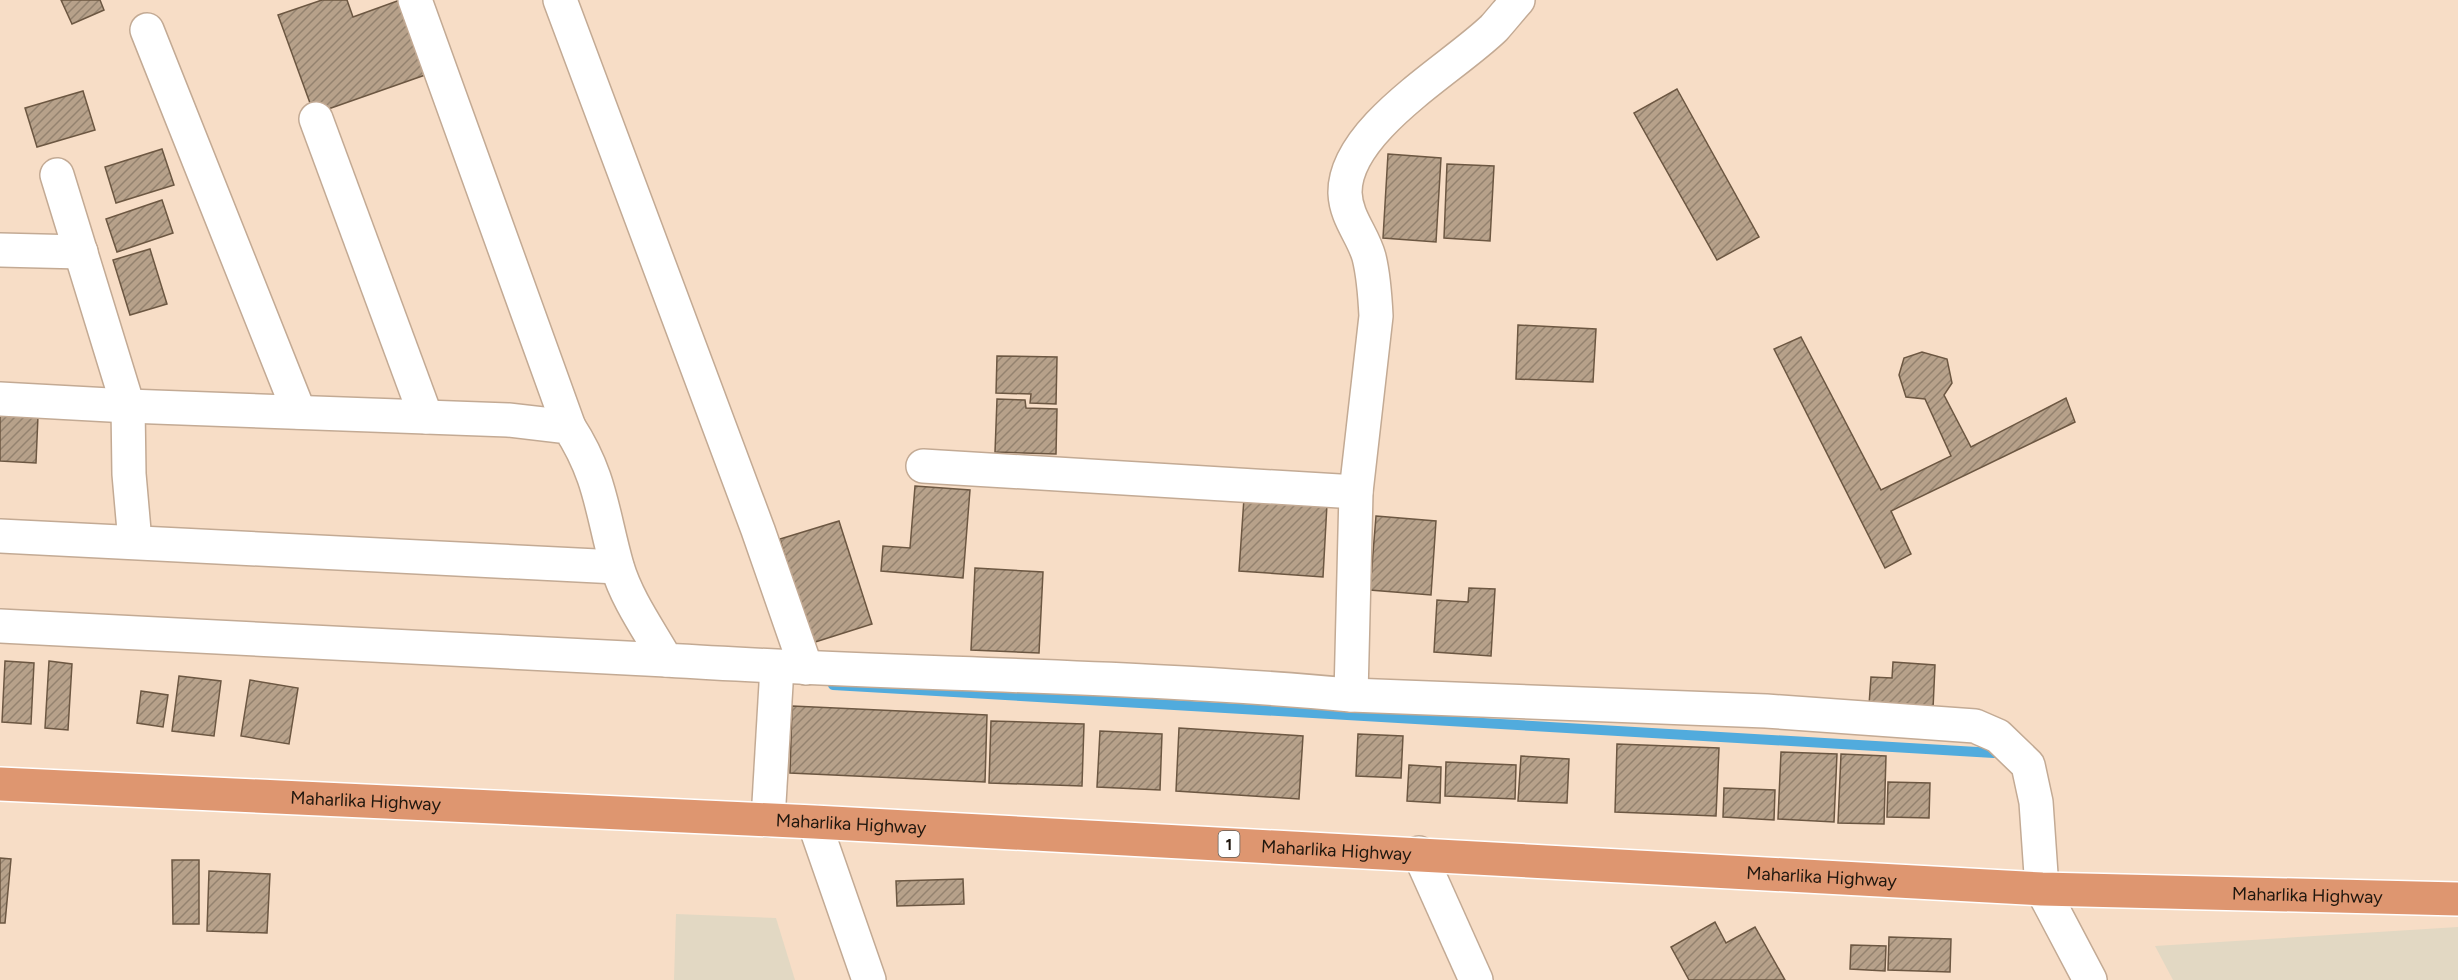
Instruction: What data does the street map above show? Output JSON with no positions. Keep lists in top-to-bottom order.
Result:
{
  "streets": {
    "highway": ["Maharlika Highway", "1"]
  }
}
